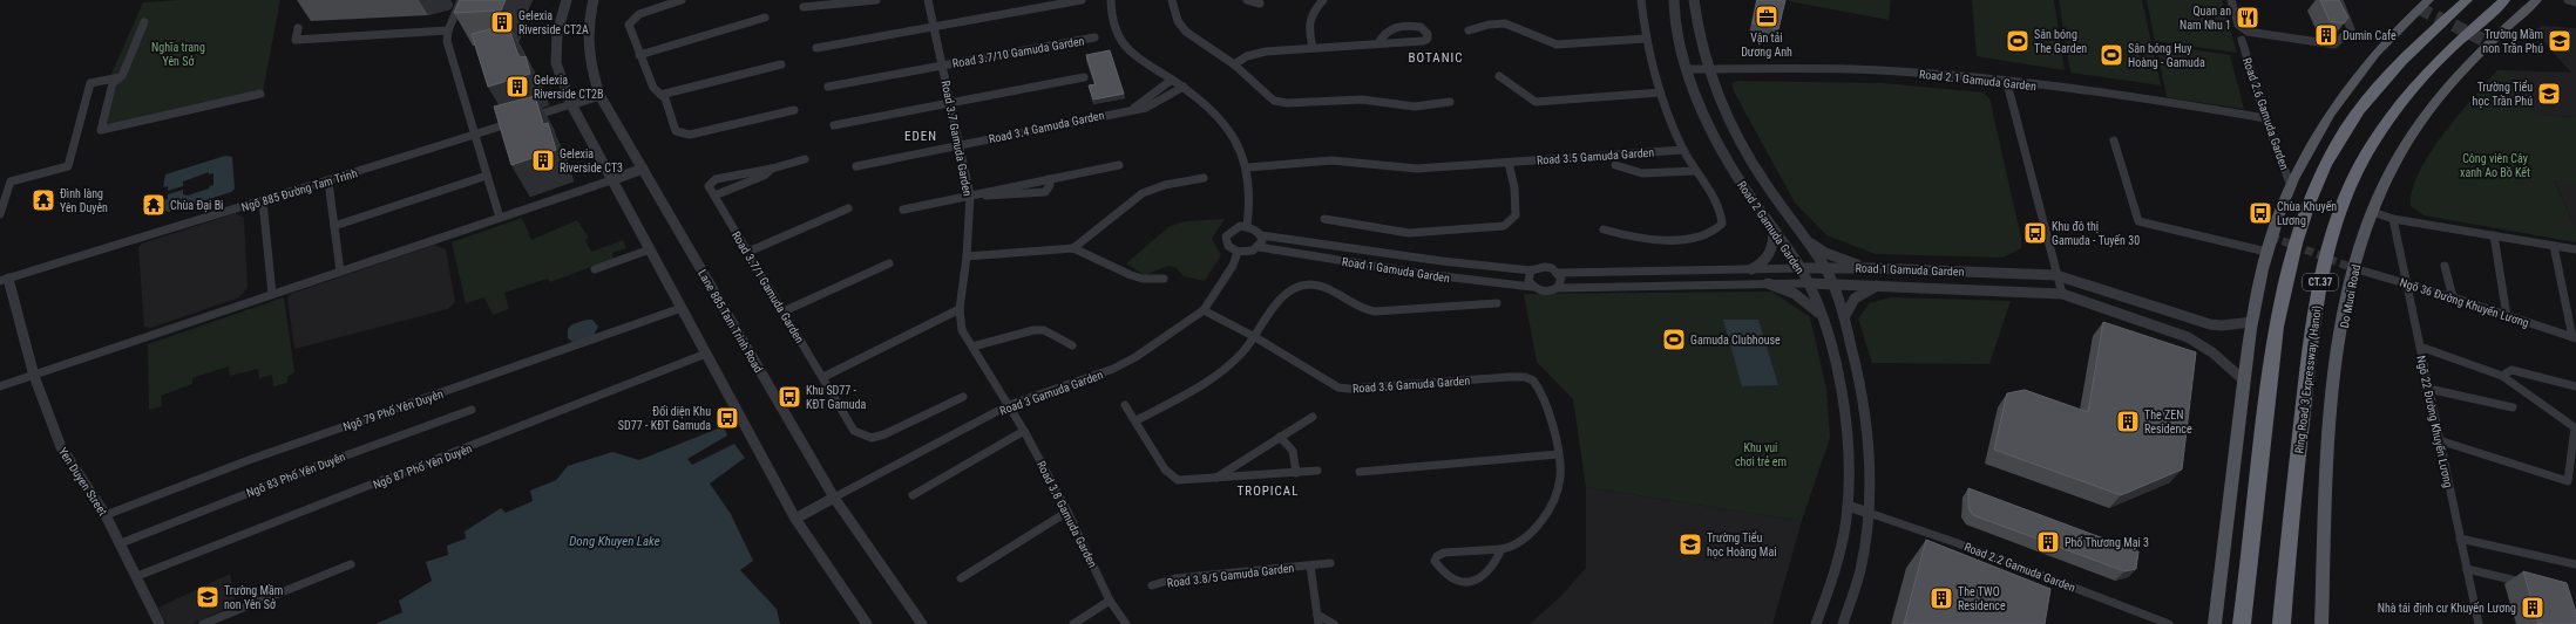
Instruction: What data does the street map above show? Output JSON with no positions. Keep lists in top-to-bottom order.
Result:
{
  "streets": {
    "highway": ["CT.37", "Ring Road 3 Expressway (Hanoi)"],
    "main road": ["Do Muoi Road"],
    "street": [
      "Road 3.7/10 Gamuda Garden",
      "Road 2.1 Gamuda Garden",
      "Road 2.6 Gamuda Garden",
      "Road 3.4 Gamuda Garden",
      "Road 3.7 Gamuda Garden",
      "Road 3.5 Gamuda Garden",
      "Ngõ 885 Đường Tam Trinh",
      "Road 2 Gamuda Garden",
      "Road 1 Gamuda Garden",
      "Road 3.7/1 Gamuda Garden",
      "Ngõ 36 Đường Khuyến Lương",
      "Lane 885 Tam Trinh Road",
      "Road 3.6 Gamuda Garden",
      "Road 3 Gamuda Garden",
      "Ngõ 79 Phố Yên Duyên",
      "Ngõ 22 Đường Khuyến Lương",
      "Ngõ 87 Phố Yên Duyên",
      "Ngõ 83 Phố Yên Duyên",
      "Yen Duyen Street",
      "Road 3.8 Gamuda Garden",
      "Road 2.2 Gamuda Garden",
      "Road 3.8/5 Gamuda Garden"
    ]
  },
  "crossings": [
    ["Road 3.7/10 Gamuda Garden", "Road 3.7 Gamuda Garden"],
    ["Road 2.1 Gamuda Garden", "Road 2.6 Gamuda Garden"],
    ["Road 2.1 Gamuda Garden", "Road 2 Gamuda Garden"],
    ["Road 3.4 Gamuda Garden", "Road 3.7 Gamuda Garden"],
    ["Road 3.7 Gamuda Garden", "Road 3 Gamuda Garden"],
    ["Road 3.7 Gamuda Garden", "Road 3.8 Gamuda Garden"],
    ["Ngõ 885 Đường Tam Trinh", "Yen Duyen Street"],
    ["Road 2 Gamuda Garden", "Road 1 Gamuda Garden"],
    ["Road 1 Gamuda Garden", "Road 3 Gamuda Garden"],
    ["Do Muoi Road", "Ngõ 36 Đường Khuyến Lương"],
    ["Ngõ 36 Đường Khuyến Lương", "Ngõ 22 Đường Khuyến Lương"],
    ["Lane 885 Tam Trinh Road", "Road 3 Gamuda Garden"],
    ["Road 3.6 Gamuda Garden", "Road 3 Gamuda Garden"],
    ["Road 3 Gamuda Garden", "Road 3.8 Gamuda Garden"],
    ["Ngõ 79 Phố Yên Duyên", "Yen Duyen Street"],
    ["Ngõ 87 Phố Yên Duyên", "Yen Duyen Street"],
    ["Ngõ 83 Phố Yên Duyên", "Yen Duyen Street"]
  ],
  "districts": ["BOTANIC", "EDEN", "TROPICAL"],
  "water": ["Dong Khuyen Lake"],
  "parks": ["Nghĩa trang Yên Sở", "Công viên Cây xanh Ao Bồ Kết", "Khu vui chơi trẻ em"],
  "places": {
    "office": ["Vận tải Dương Anh"],
    "restaurant": ["Quan an Nam Nhu 1"],
    "building": [
      "Gelexia Riverside CT2A",
      "Dumin Cafe",
      "Gelexia Riverside CT2B",
      "Gelexia Riverside CT3",
      "The ZEN Residence",
      "Phố Thương Mại 3",
      "The TWO Residence",
      "Nhà tái định cư Khuyến Lương"
    ],
    "sports": ["Sân bóng The Garden", "Sân bóng Huy Hoàng - Gamuda", "Gamuda Clubhouse"],
    "school or university": [
      "Trường Mầm non Trần Phú",
      "Trường Tiểu học Trần Phú",
      "Trường Tiểu học Hoàng Mai",
      "Trường Mầm non Yên Sở"
    ],
    "temple": ["Đình làng Yên Duyên", "Chùa Đại Bi"],
    "bus stop": [
      "Chùa Khuyến Lương",
      "Khu đô thị Gamuda - Tuyến 30",
      "Khu SD77 - KĐT Gamuda",
      "Đối diện Khu SD77 - KĐT Gamuda"
    ]
  }
}
